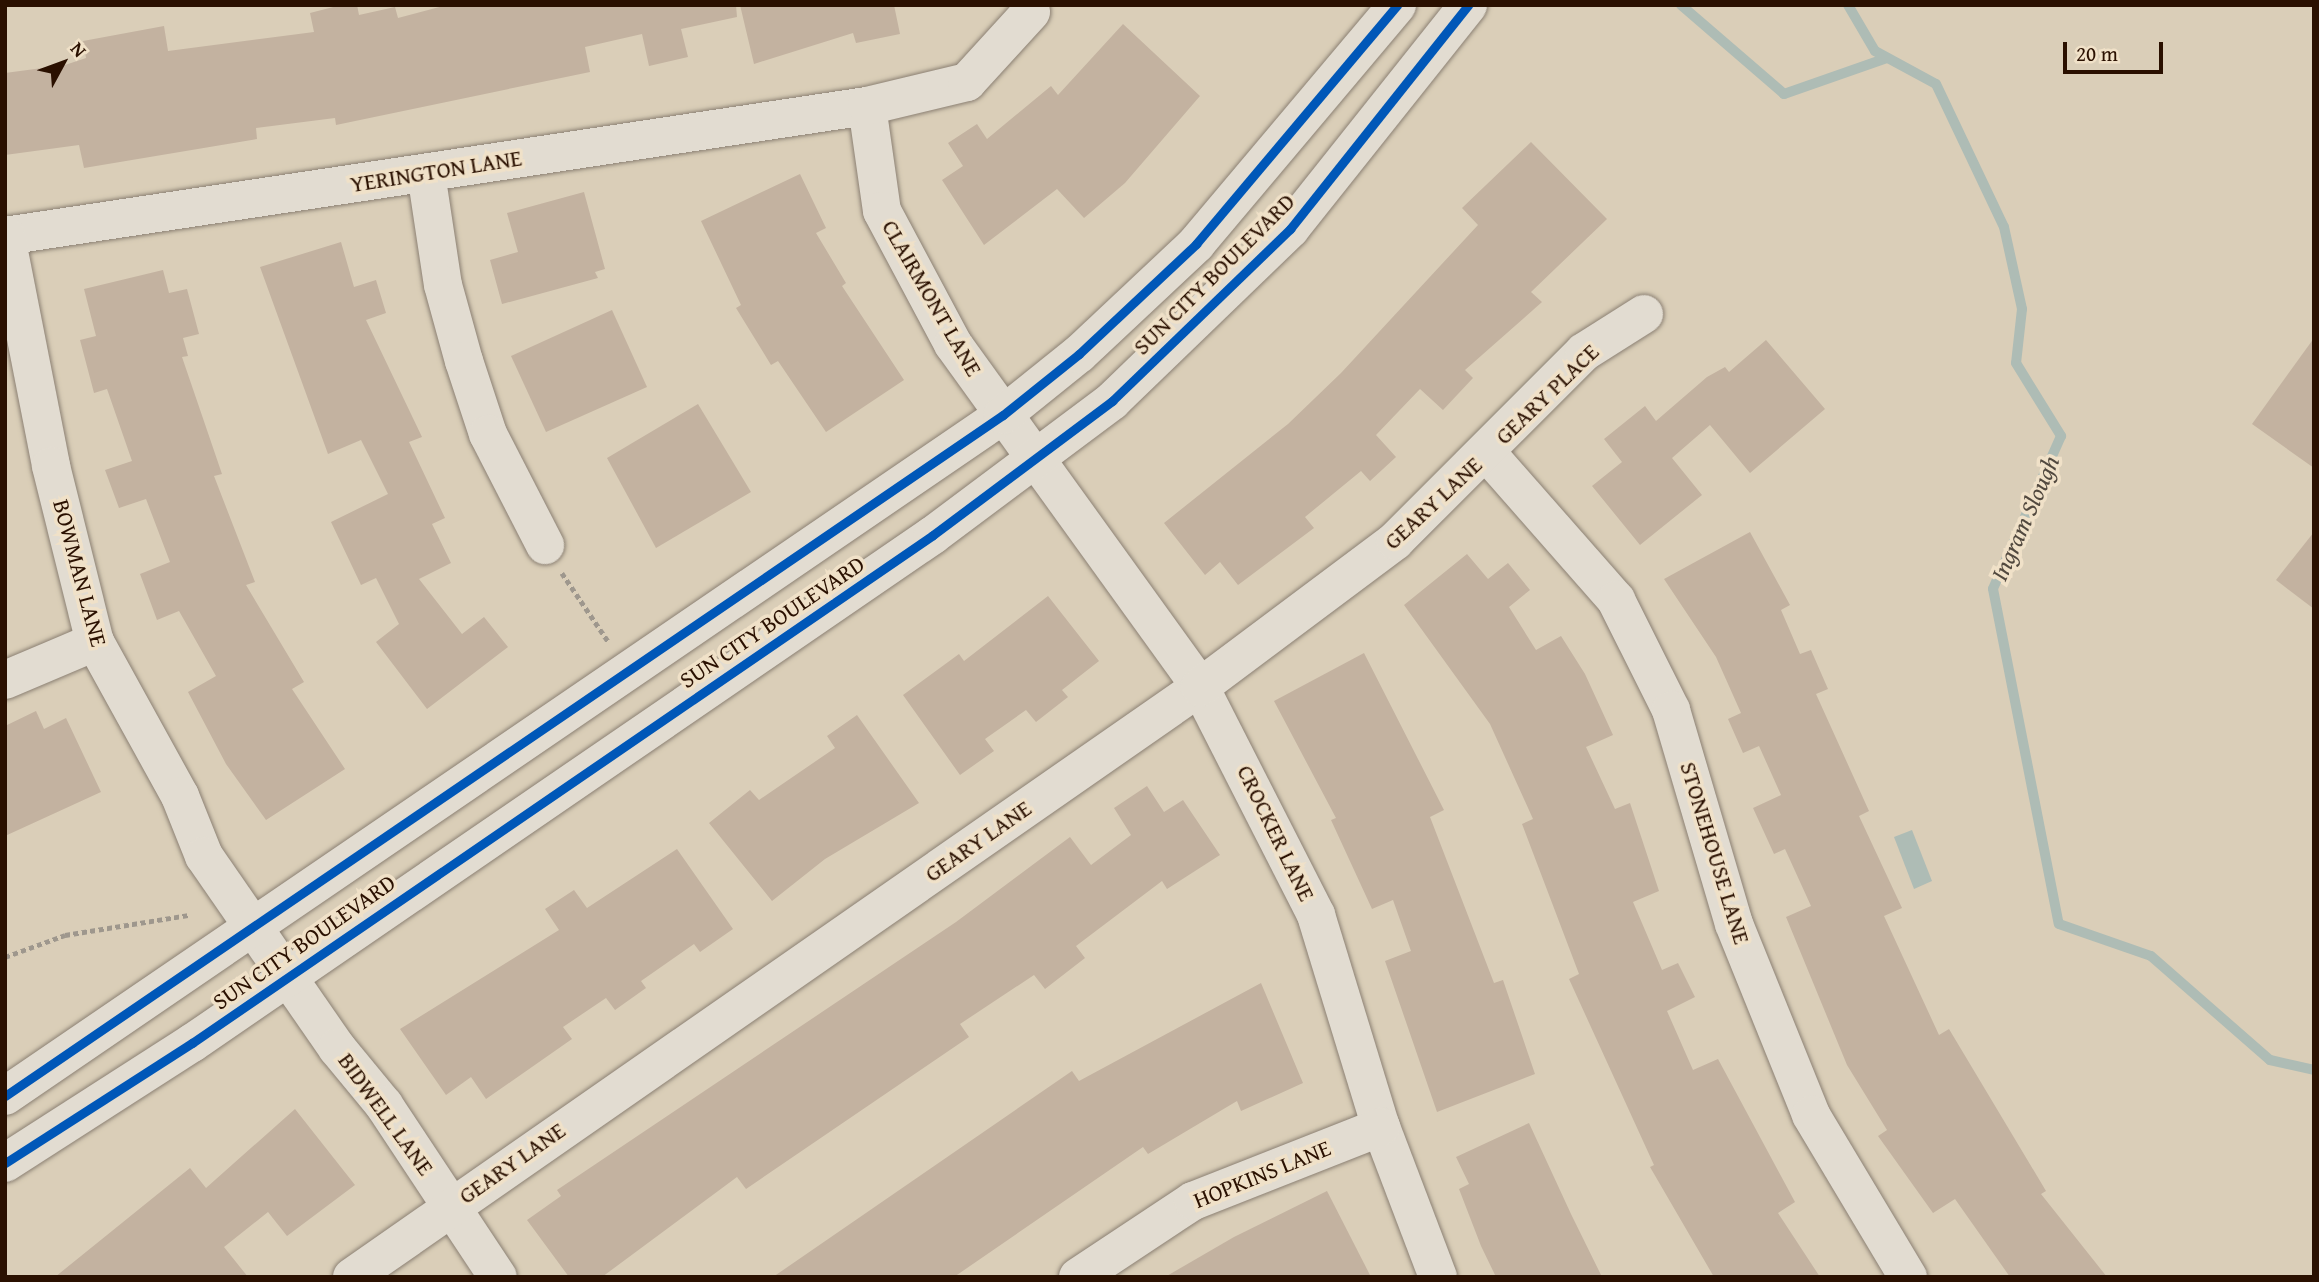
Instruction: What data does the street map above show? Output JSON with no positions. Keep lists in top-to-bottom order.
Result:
{
  "streets": {
    "street": [
      "YERINGTON LANE",
      "SUN CITY BOULEVARD",
      "CLAIRMONT LANE",
      "GEARY PLACE",
      "GEARY LANE",
      "BOWMAN LANE",
      "CROCKER LANE",
      "STONEHOUSE LANE",
      "BIDWELL LANE",
      "HOPKINS LANE"
    ]
  },
  "crossings": [
    ["YERINGTON LANE", "CLAIRMONT LANE"],
    ["YERINGTON LANE", "BOWMAN LANE"],
    ["SUN CITY BOULEVARD", "CLAIRMONT LANE"],
    ["SUN CITY BOULEVARD", "BOWMAN LANE"],
    ["SUN CITY BOULEVARD", "CROCKER LANE"],
    ["SUN CITY BOULEVARD", "BIDWELL LANE"],
    ["CLAIRMONT LANE", "CROCKER LANE"],
    ["GEARY PLACE", "GEARY LANE"],
    ["GEARY PLACE", "STONEHOUSE LANE"],
    ["GEARY LANE", "CROCKER LANE"],
    ["GEARY LANE", "STONEHOUSE LANE"],
    ["GEARY LANE", "BIDWELL LANE"],
    ["BOWMAN LANE", "BIDWELL LANE"],
    ["CROCKER LANE", "HOPKINS LANE"]
  ],
  "water": ["Ingram Slough"],
  "scale_bar": "20 m",
  "north": "top right"
}
